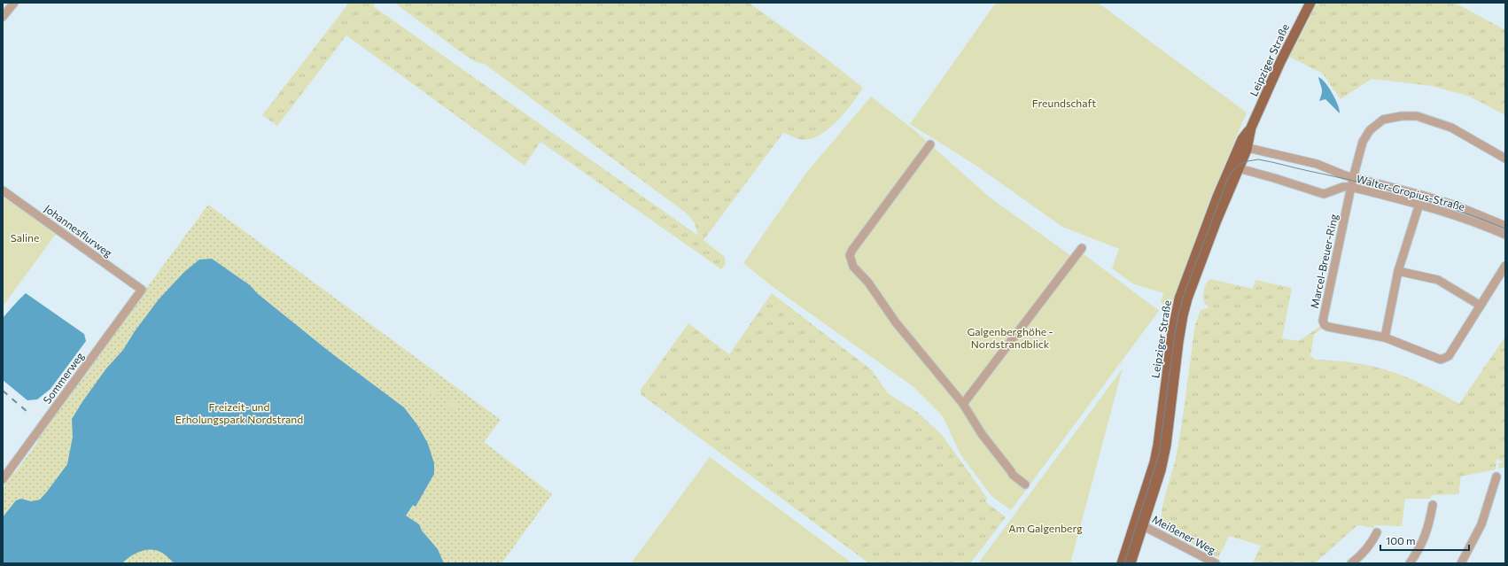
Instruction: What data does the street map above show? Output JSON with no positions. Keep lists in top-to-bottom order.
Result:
{
  "streets": {
    "main road": ["Leipziger Straße"],
    "street": [
      "Walter-Gropius-Straße",
      "Johannesflurweg",
      "Marcel-Breuer-Ring",
      "Sommerweg",
      "Meißener Weg"
    ]
  },
  "crossings": [
    ["Leipziger Straße", "Walter-Gropius-Straße"],
    ["Leipziger Straße", "Meißener Weg"],
    ["Walter-Gropius-Straße", "Marcel-Breuer-Ring"],
    ["Johannesflurweg", "Sommerweg"]
  ],
  "parks": [
    "Freundschaft",
    "Saline",
    "Galgenberghöhe - Nordstrandblick",
    "Freizeit- und Erholungspark Nordstrand",
    "Am Galgenberg"
  ],
  "scale_bar": "100 m"
}
